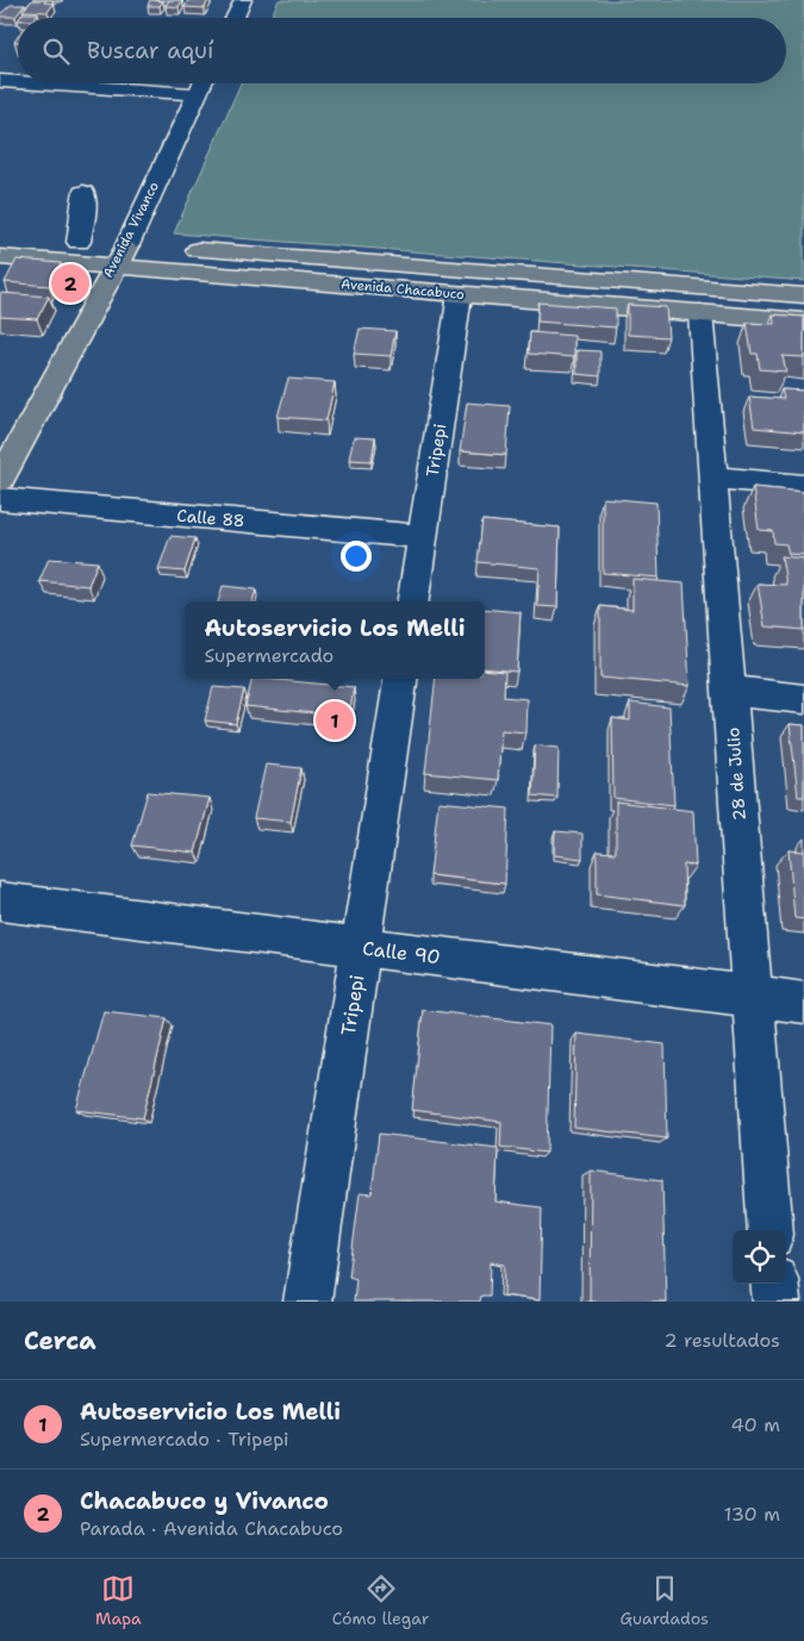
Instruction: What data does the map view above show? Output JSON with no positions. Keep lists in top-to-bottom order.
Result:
{
  "streets": {
    "main road": ["Avenida Vivanco", "Avenida Chacabuco"],
    "street": [
      "Tripepi",
      "Calle 88",
      "28 de Julio",
      "Calle 90"
    ]
  },
  "crossings": [
    ["Avenida Vivanco", "Avenida Chacabuco"],
    ["Avenida Chacabuco", "Tripepi"],
    ["Avenida Chacabuco", "28 de Julio"],
    ["Tripepi", "Calle 88"],
    ["Tripepi", "Calle 90"],
    ["28 de Julio", "Calle 90"]
  ],
  "page": {
    "search": "Buscar aquí",
    "pins": ["2", "1"],
    "popup": ["Autoservicio Los Melli", "Supermercado"],
    "heading": ["Cerca", "2 resultados"],
    "list": [
      {
        "mark": "1",
        "name": "Autoservicio Los Melli",
        "note": "Supermercado · Tripepi",
        "value": "40 m"
      },
      {
        "mark": "2",
        "name": "Chacabuco y Vivanco",
        "note": "Parada · Avenida Chacabuco",
        "value": "130 m"
      }
    ],
    "nav": ["Mapa", "Cómo llegar", "Guardados"]
  }
}
